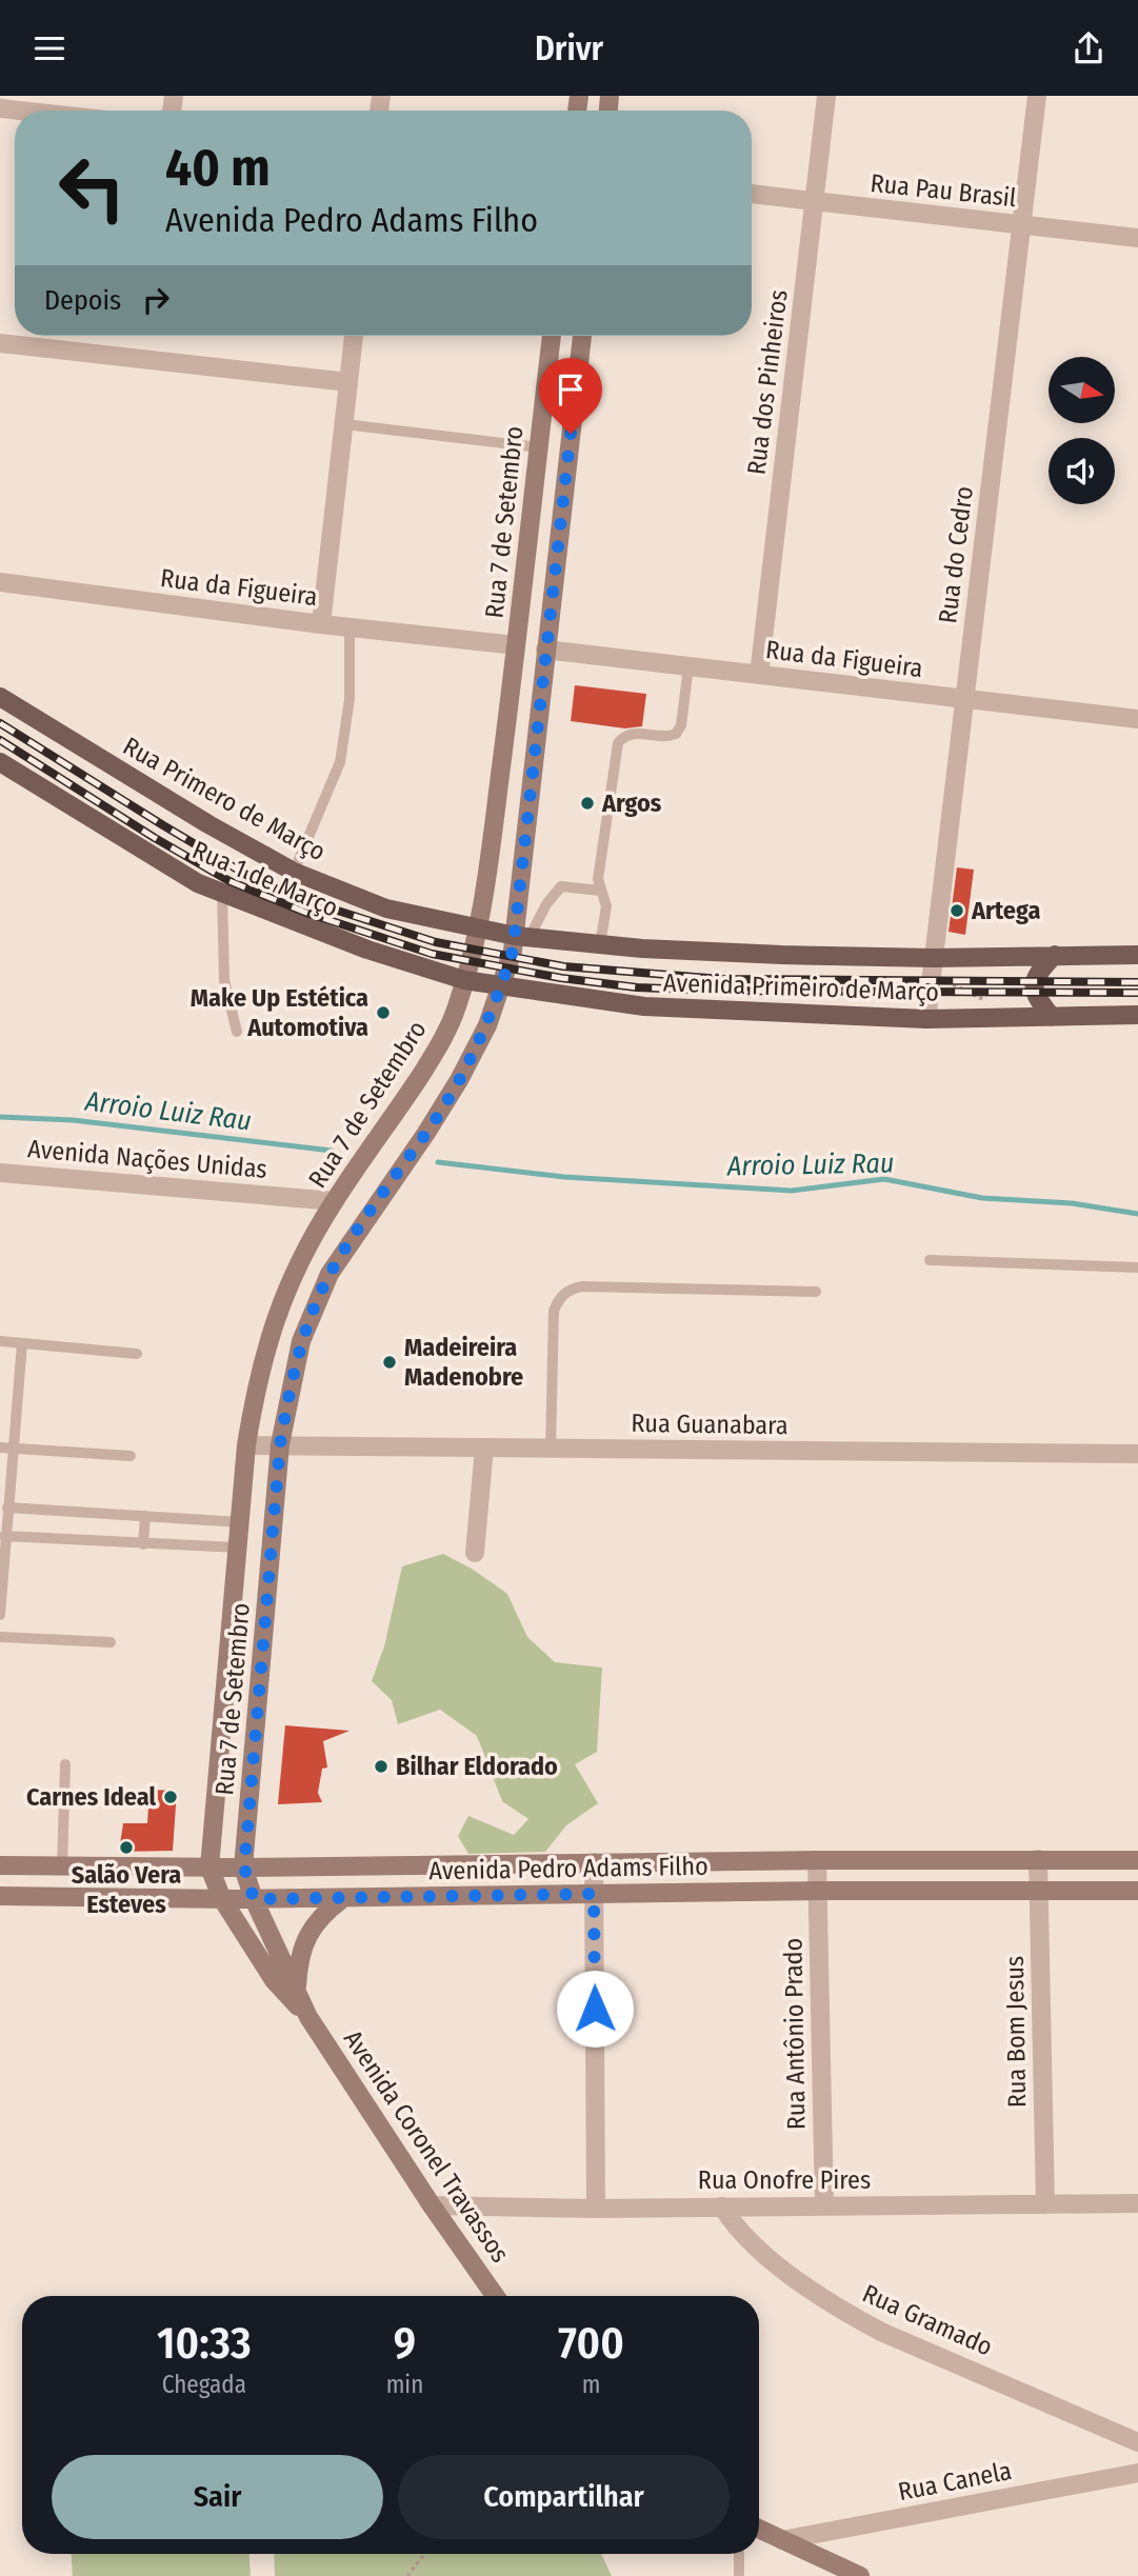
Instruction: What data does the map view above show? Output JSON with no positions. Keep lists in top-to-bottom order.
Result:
{
  "streets": {
    "main road": [
      "Rua 7 de Setembro",
      "Rua Primero de Março",
      "Rua 1 de Março",
      "Avenida Primeiro de Março",
      "Avenida Pedro Adams Filho",
      "Avenida Coronel Travassos"
    ],
    "street": [
      "Rua Pau Brasil",
      "Rua dos Pinheiros",
      "Rua do Cedro",
      "Rua da Figueira",
      "Avenida Nações Unidas",
      "Rua Guanabara",
      "Rua Bom Jesus",
      "Rua Antônio Prado",
      "Rua Onofre Pires",
      "Rua Gramado",
      "Rua Canela"
    ]
  },
  "crossings": [
    ["Rua Pau Brasil", "Rua dos Pinheiros"],
    ["Rua Pau Brasil", "Rua do Cedro"],
    ["Rua dos Pinheiros", "Rua da Figueira"],
    ["Rua 7 de Setembro", "Rua da Figueira"],
    ["Rua 7 de Setembro", "Rua Primero de Março"],
    ["Rua 7 de Setembro", "Rua 1 de Março"],
    ["Rua 7 de Setembro", "Avenida Primeiro de Março"],
    ["Rua 7 de Setembro", "Avenida Nações Unidas"],
    ["Rua 7 de Setembro", "Rua Guanabara"],
    ["Rua 7 de Setembro", "Avenida Pedro Adams Filho"],
    ["Rua 7 de Setembro", "Avenida Coronel Travassos"],
    ["Rua do Cedro", "Rua da Figueira"],
    ["Rua do Cedro", "Avenida Primeiro de Março"],
    ["Rua Primero de Março", "Avenida Primeiro de Março"],
    ["Rua 1 de Março", "Avenida Primeiro de Março"],
    ["Avenida Pedro Adams Filho", "Rua Bom Jesus"],
    ["Avenida Pedro Adams Filho", "Rua Antônio Prado"],
    ["Avenida Pedro Adams Filho", "Avenida Coronel Travassos"],
    ["Rua Bom Jesus", "Rua Onofre Pires"],
    ["Rua Antônio Prado", "Rua Onofre Pires"],
    ["Avenida Coronel Travassos", "Rua Onofre Pires"],
    ["Rua Onofre Pires", "Rua Gramado"]
  ],
  "water": ["Arroio Luiz Rau"],
  "places": [
    "Argos",
    "Artega",
    "Make Up Estética Automotiva",
    "Madeireira Madenobre",
    "Bilhar Eldorado",
    "Carnes Ideal",
    "Salão Vera Esteves"
  ],
  "north": "right",
  "page": {
    "header": "Drivr",
    "turn": ["40 m", "Avenida Pedro Adams Filho"],
    "then": "Depois",
    "eta": [
      "10:33",
      "Chegada",
      "9",
      "min",
      "700",
      "m"
    ],
    "buttons": ["Sair", "Compartilhar"]
  }
}
